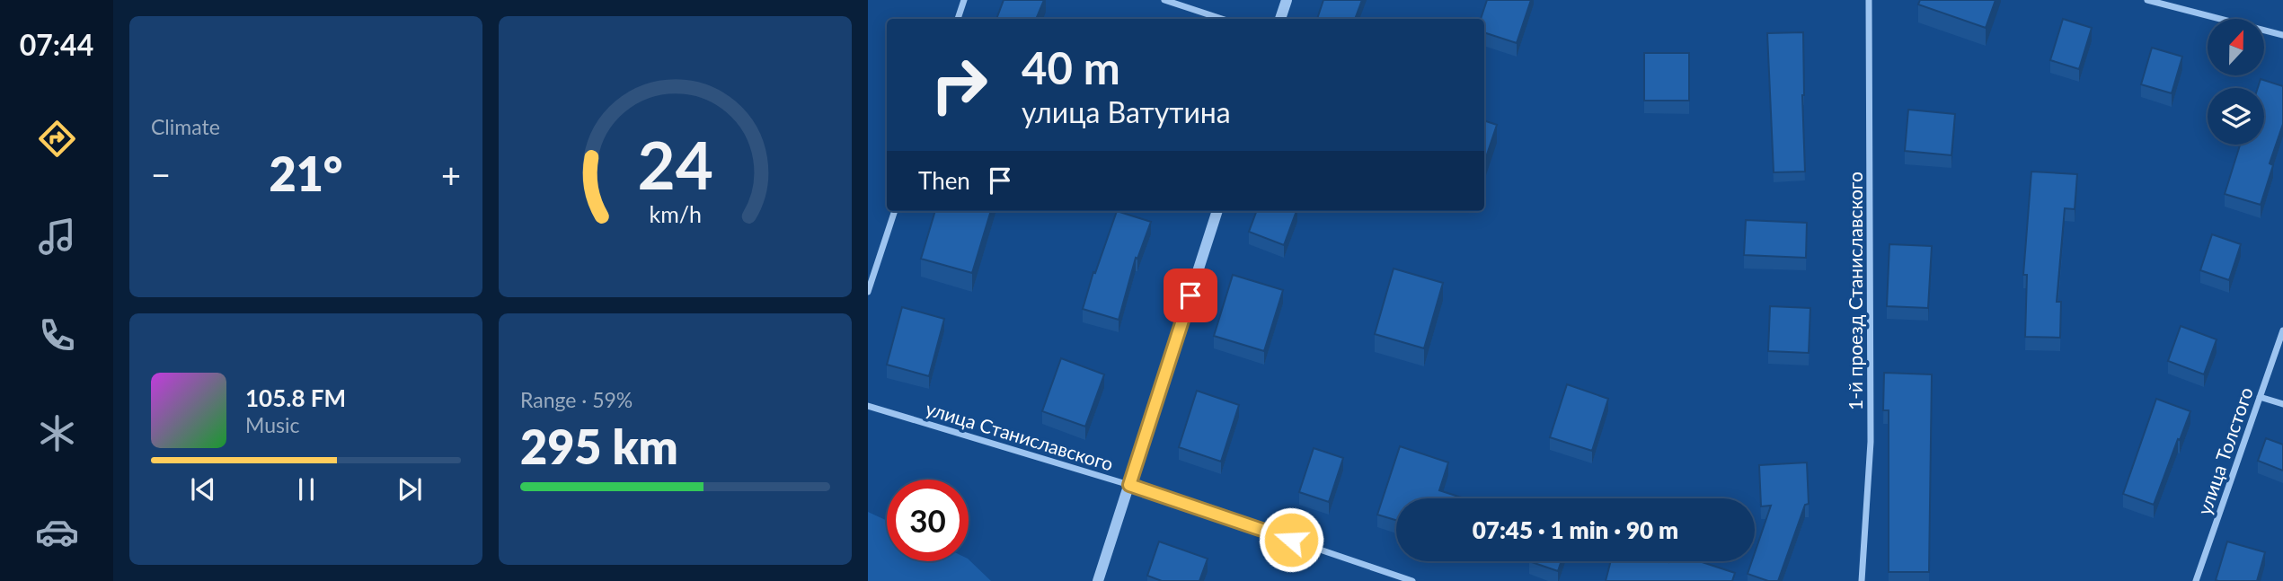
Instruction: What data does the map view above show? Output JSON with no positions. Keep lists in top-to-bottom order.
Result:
{
  "streets": {
    "street": ["1-й проезд Станиславского", "улица Станиславского", "улица Толстого"]
  },
  "north": "top",
  "page": {
    "tabs": "07:44",
    "tile": [
      "Climate",
      ["Range · 59%", "295 km"]
    ],
    "turn": ["40 m", "улица Ватутина"],
    "heat": ["−", "21°", "+"],
    "then": "Then",
    "song": ["105.8 FM", "Music"],
    "limit": "30",
    "trip": "07:45 · 1 min · 90 m",
    "gauge": ["24", "km/h"]
  }
}
